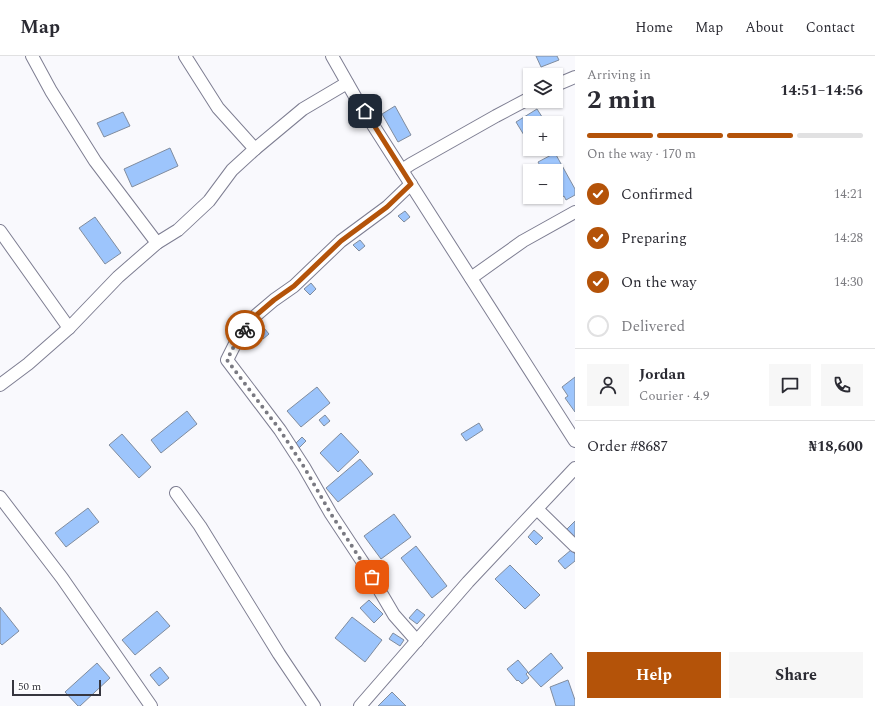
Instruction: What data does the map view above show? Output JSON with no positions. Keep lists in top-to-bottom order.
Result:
{
  "scale_bar": "50 m",
  "page": {
    "header": "Map",
    "nav": [
      "Home",
      "Map",
      "About",
      "Contact"
    ],
    "heading": ["2 min", "Arriving in", "14:51–14:56"],
    "panel": [
      "Jordan",
      "Courier · 4.9",
      "Order #8687",
      "₦18,600"
    ],
    "map_buttons": ["+", "−"],
    "bar": "On the way · 170 m",
    "list": [
      ["Confirmed", "14:21"],
      ["Preparing", "14:28"],
      ["On the way", "14:30"],
      "Delivered"
    ],
    "buttons": ["Help", "Share"],
    "scale": "50 m"
  }
}
